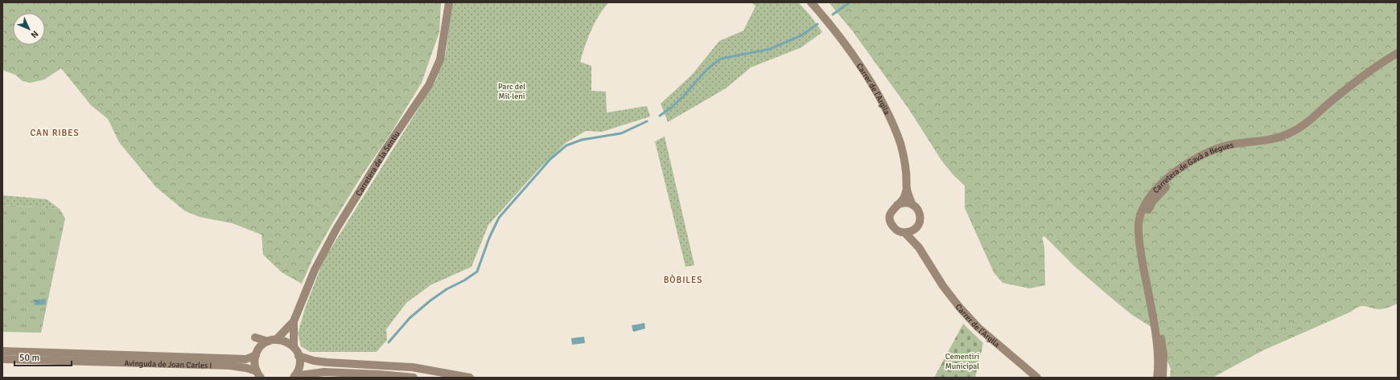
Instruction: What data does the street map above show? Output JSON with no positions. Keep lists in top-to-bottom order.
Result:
{
  "streets": {
    "main road": [
      "Carrer de l'Argila",
      "Carretera de la Sentiu",
      "Carretera de Gavà a Begues",
      "Avinguda de Joan Carles I"
    ]
  },
  "districts": ["CAN RIBES", "BÒBILES"],
  "parks": ["Parc del Mil·leni", "Cementiri Municipal"],
  "scale_bar": "50 m",
  "north": "bottom right"
}
